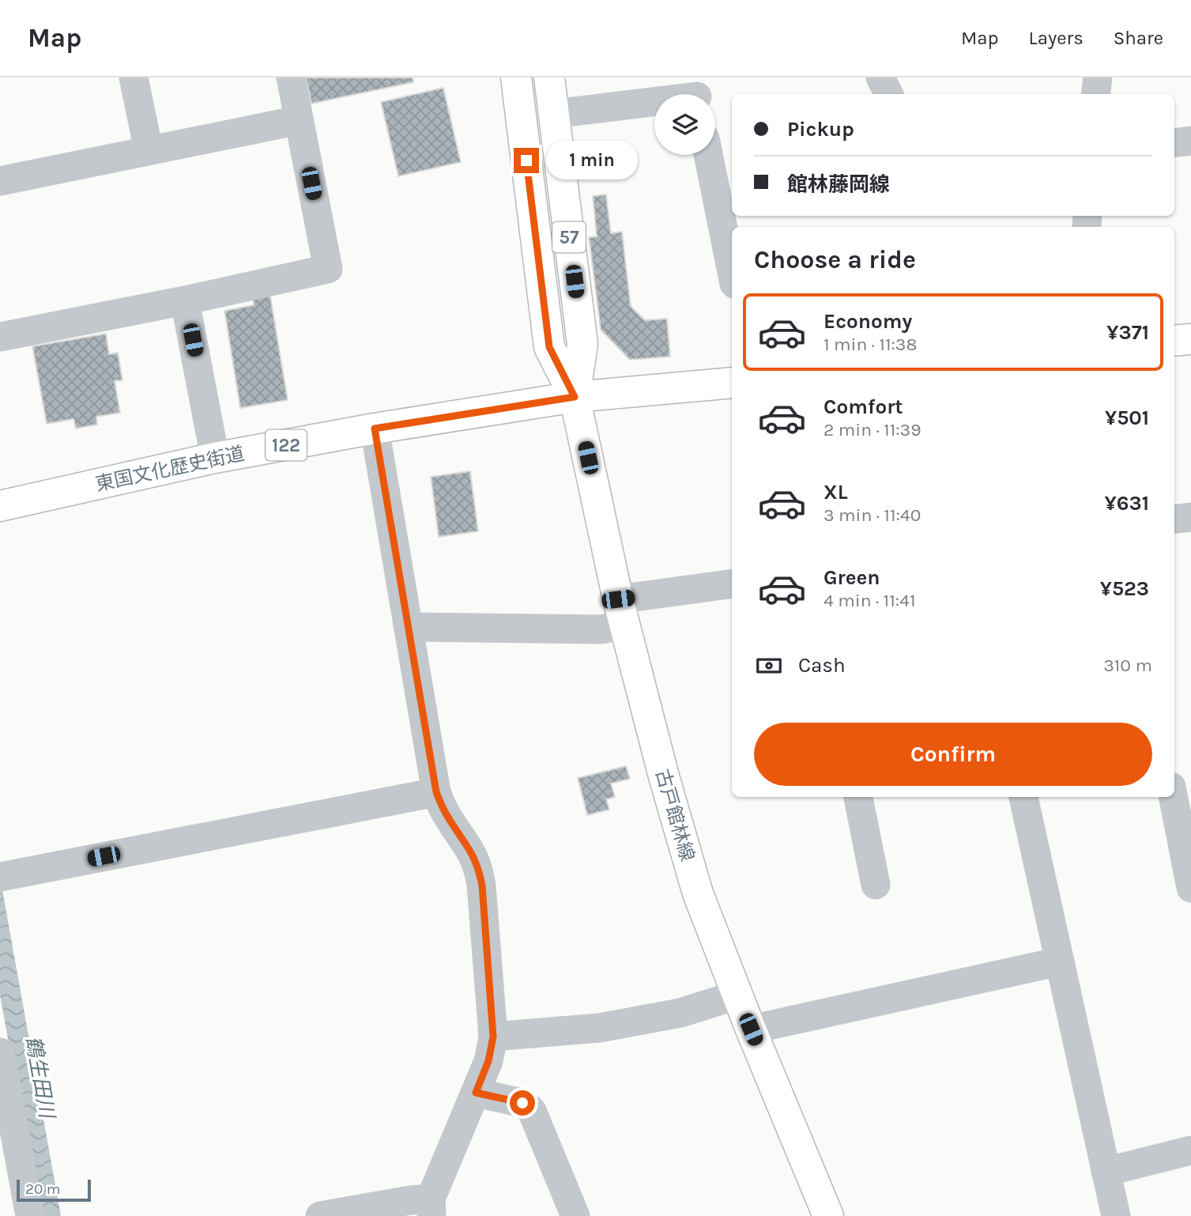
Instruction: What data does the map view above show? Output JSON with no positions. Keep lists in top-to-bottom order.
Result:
{
  "streets": {
    "main road": [
      "57",
      "122",
      "東国文化歴史街道",
      "古戸館林線"
    ]
  },
  "crossings": [
    ["57", "東国文化歴史街道"],
    ["57", "古戸館林線"],
    ["東国文化歴史街道", "古戸館林線"]
  ],
  "water": ["鶴生田川"],
  "scale_bar": "20 m",
  "page": {
    "header": "Map",
    "nav": ["Map", "Layers", "Share"],
    "banner": ["Pickup", "館林藤岡線"],
    "bubble": "1 min",
    "heading": "Choose a ride",
    "list": [
      {
        "name": "Economy",
        "note": "1 min · 11:38",
        "value": "¥371"
      },
      {
        "name": "Comfort",
        "note": "2 min · 11:39",
        "value": "¥501"
      },
      {
        "name": "XL",
        "note": "3 min · 11:40",
        "value": "¥631"
      },
      {
        "name": "Green",
        "note": "4 min · 11:41",
        "value": "¥523"
      }
    ],
    "pay": ["Cash", "310 m"],
    "buttons": "Confirm",
    "scale": "20 m"
  }
}
